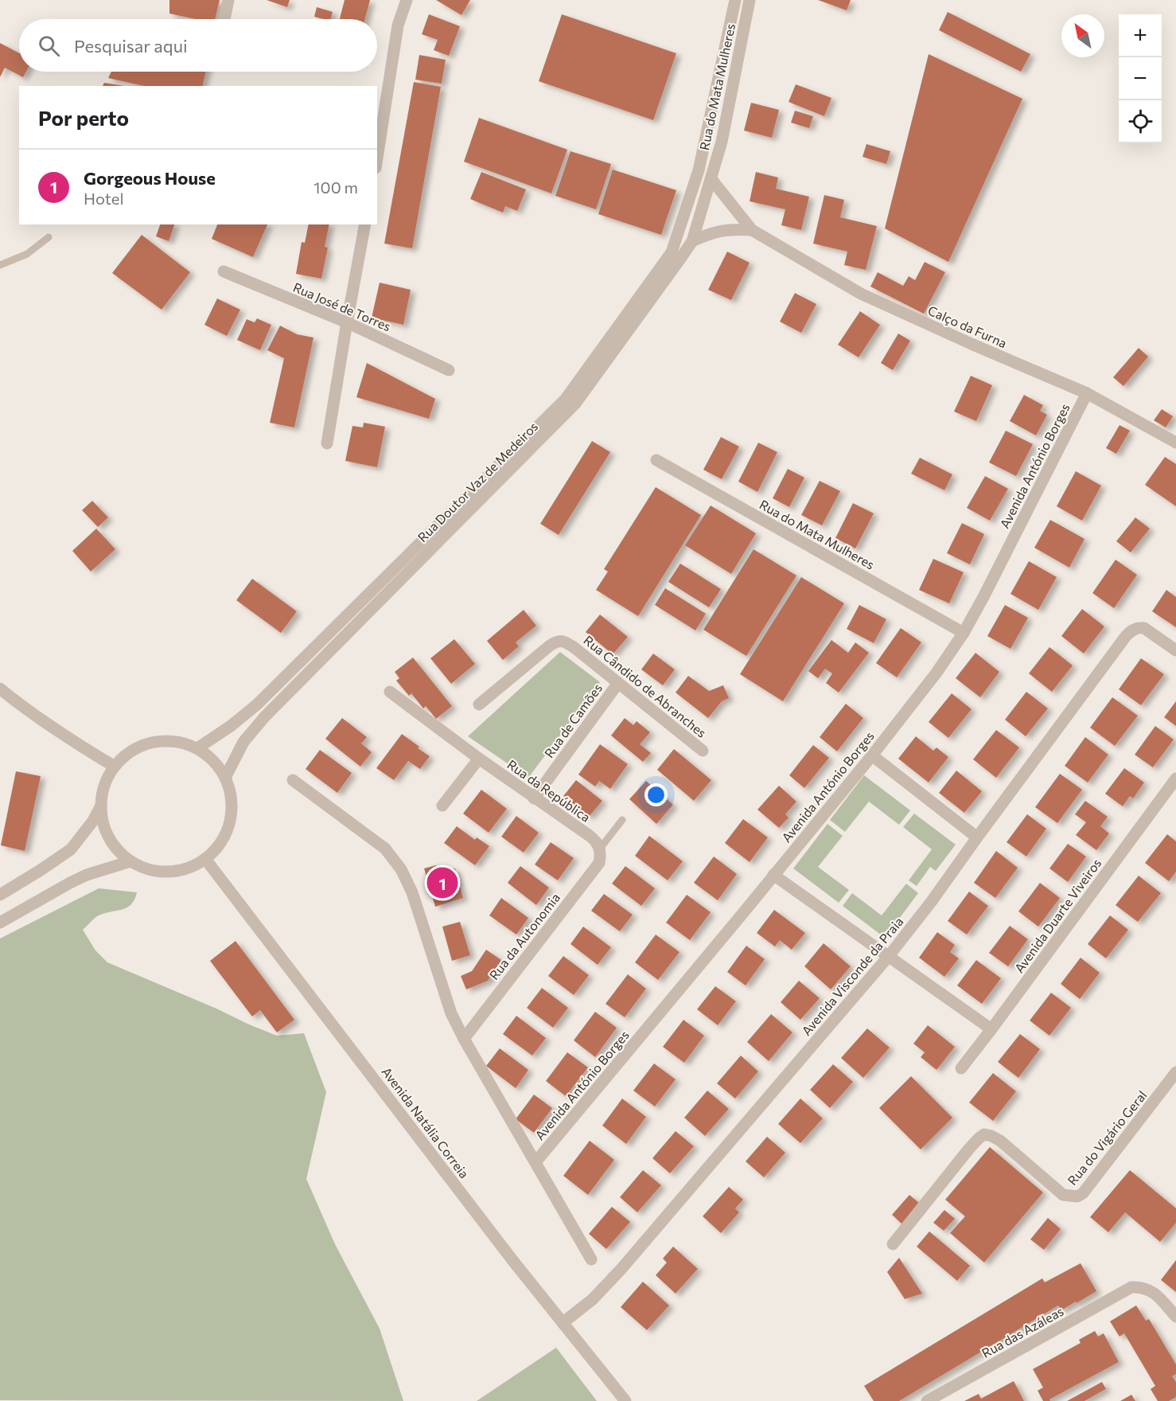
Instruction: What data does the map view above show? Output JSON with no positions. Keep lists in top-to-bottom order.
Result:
{
  "streets": {
    "street": [
      "Rua do Mata Mulheres",
      "Rua José de Torres",
      "Calço da Furna",
      "Avenida António Borges",
      "Rua Doutor Vaz de Medeiros",
      "Rua Cândido de Abranches",
      "Rua de Camões",
      "Rua da República",
      "Avenida Duarte Viveiros",
      "Rua da Autonomia",
      "Avenida Visconde da Praia",
      "Avenida Natália Correia",
      "Rua do Vigário Geral",
      "Rua das Azáleas"
    ]
  },
  "crossings": [
    ["Rua do Mata Mulheres", "Calço da Furna"],
    ["Rua do Mata Mulheres", "Avenida António Borges"],
    ["Rua do Mata Mulheres", "Rua Doutor Vaz de Medeiros"],
    ["Calço da Furna", "Avenida António Borges"],
    ["Calço da Furna", "Rua Doutor Vaz de Medeiros"],
    ["Rua Doutor Vaz de Medeiros", "Avenida Natália Correia"],
    ["Rua Cândido de Abranches", "Rua de Camões"],
    ["Rua de Camões", "Rua da República"],
    ["Rua da República", "Rua da Autonomia"],
    ["Avenida Visconde da Praia", "Avenida Natália Correia"]
  ],
  "north": "top left",
  "page": {
    "map_buttons": ["+", "−"],
    "search": "Pesquisar aqui",
    "heading": "Por perto",
    "list": [
      {
        "mark": "1",
        "name": "Gorgeous House",
        "note": "Hotel",
        "value": "100 m"
      }
    ],
    "pins": "1"
  }
}
